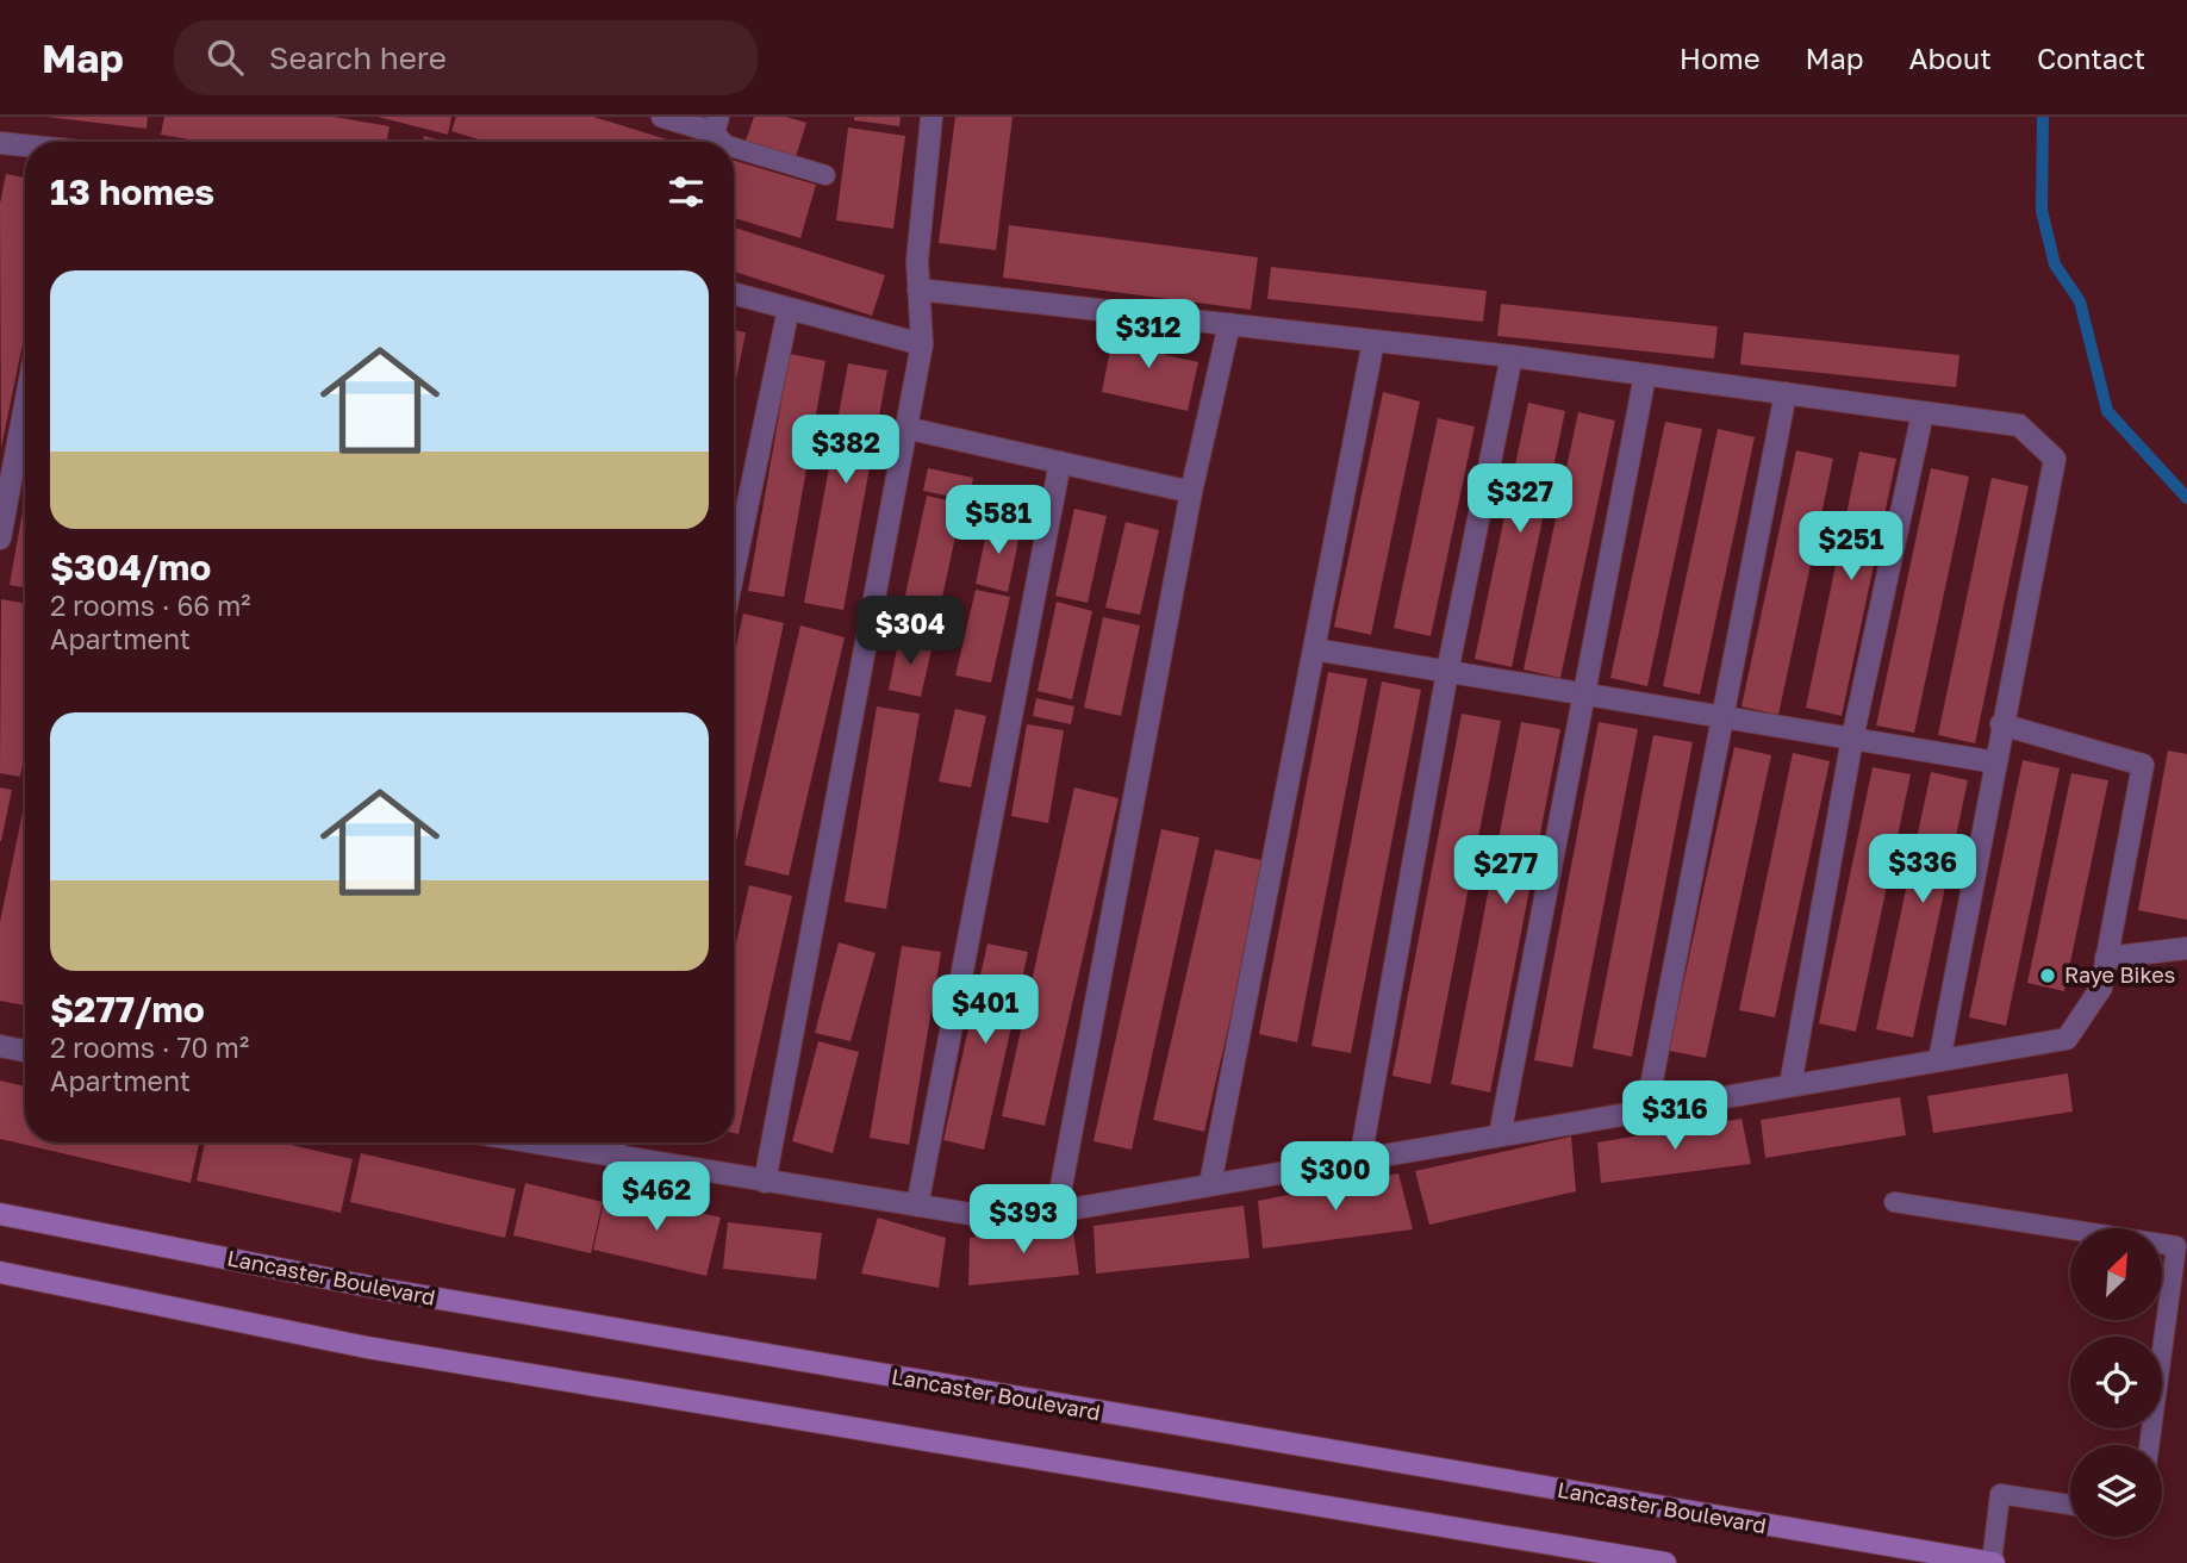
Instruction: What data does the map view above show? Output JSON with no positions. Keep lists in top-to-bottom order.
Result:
{
  "streets": {
    "main road": ["Lancaster Boulevard"]
  },
  "places": ["Raye Bikes"],
  "north": "top right",
  "page": {
    "header": "Map",
    "search": "Search here",
    "nav": [
      "Home",
      "Map",
      "About",
      "Contact"
    ],
    "heading": "13 homes",
    "list": [
      {
        "name": "$304/mo",
        "note": "2 rooms · 66 m² · Apartment"
      },
      {
        "name": "$277/mo",
        "note": "2 rooms · 70 m² · Apartment"
      }
    ],
    "price": [
      "$312",
      "$382",
      "$327",
      "$581",
      "$251",
      "$304",
      "$336",
      "$277",
      "$401",
      "$316",
      "$300",
      "$462",
      "$393"
    ]
  }
}
